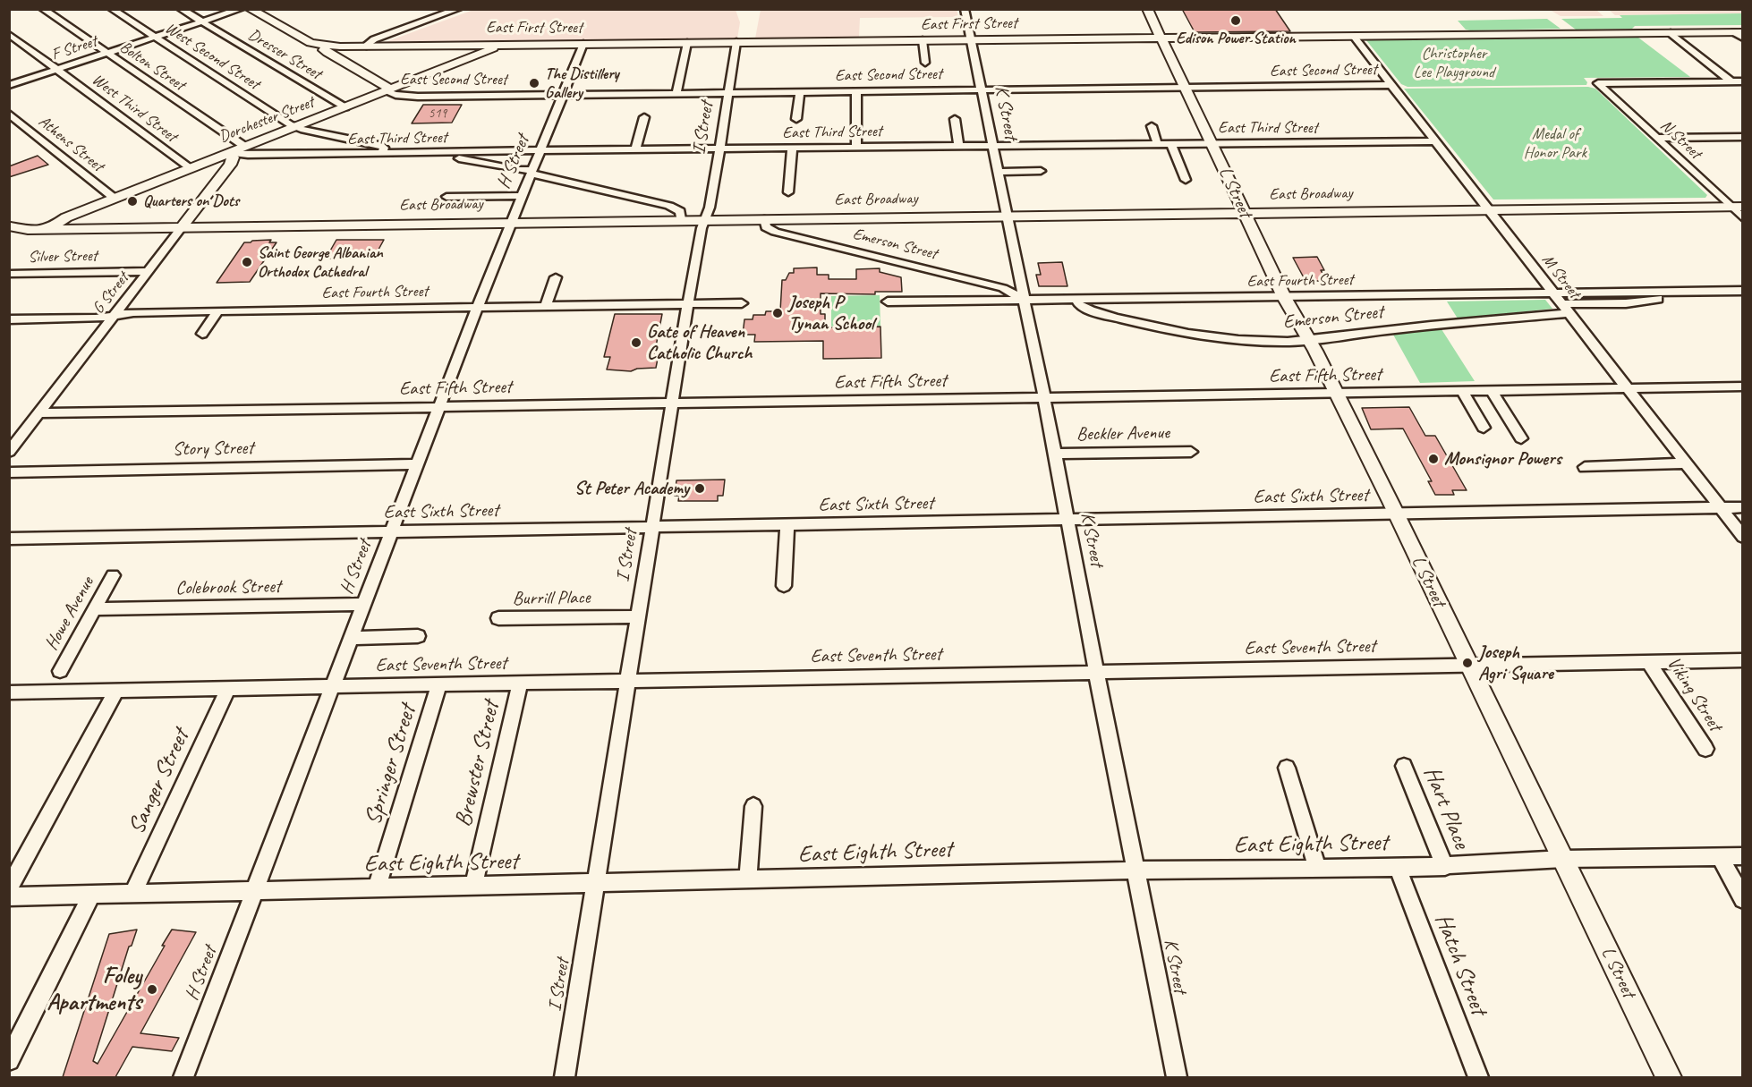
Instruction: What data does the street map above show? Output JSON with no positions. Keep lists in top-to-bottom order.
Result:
{
  "streets": {
    "main road": [
      "East First Street",
      "Dorchester Street",
      "L Street",
      "East Broadway",
      "G Street"
    ],
    "street": [
      "F Street",
      "Dresser Street",
      "West Second Street",
      "Bolton Street",
      "East Second Street",
      "West Third Street",
      "K Street",
      "I Street",
      "East Third Street",
      "N Street",
      "Athens Street",
      "H Street",
      "Emerson Street",
      "Silver Street",
      "M Street",
      "East Fourth Street",
      "East Fifth Street",
      "Beckler Avenue",
      "Story Street",
      "East Sixth Street",
      "Colebrook Street",
      "Burrill Place",
      "Howe Avenue",
      "East Seventh Street",
      "Viking Street",
      "Brewster Street",
      "Springer Street",
      "Sanger Street",
      "Hart Place",
      "East Eighth Street",
      "Hatch Street"
    ]
  },
  "crossings": [
    ["East First Street", "K Street"],
    ["East First Street", "Dorchester Street"],
    ["East First Street", "I Street"],
    ["East First Street", "H Street"],
    ["East First Street", "L Street"],
    ["East First Street", "M Street"],
    ["F Street", "Dresser Street"],
    ["F Street", "West Second Street"],
    ["F Street", "Bolton Street"],
    ["F Street", "West Third Street"],
    ["Dresser Street", "Dorchester Street"],
    ["West Second Street", "Dorchester Street"],
    ["Bolton Street", "Dorchester Street"],
    ["East Second Street", "K Street"],
    ["East Second Street", "Dorchester Street"],
    ["East Second Street", "I Street"],
    ["East Second Street", "H Street"],
    ["East Second Street", "L Street"],
    ["East Second Street", "M Street"],
    ["West Third Street", "Dorchester Street"],
    ["K Street", "East Third Street"],
    ["K Street", "East Broadway"],
    ["K Street", "Emerson Street"],
    ["K Street", "East Fourth Street"],
    ["K Street", "East Fifth Street"],
    ["K Street", "Beckler Avenue"],
    ["K Street", "East Sixth Street"],
    ["K Street", "East Seventh Street"],
    ["K Street", "East Eighth Street"],
    ["Dorchester Street", "East Third Street"],
    ["Dorchester Street", "Athens Street"],
    ["Dorchester Street", "East Broadway"],
    ["Dorchester Street", "G Street"],
    ["I Street", "East Third Street"],
    ["I Street", "East Broadway"],
    ["I Street", "East Fourth Street"],
    ["I Street", "East Fifth Street"],
    ["I Street", "East Sixth Street"],
    ["I Street", "Burrill Place"],
    ["I Street", "East Seventh Street"],
    ["I Street", "East Eighth Street"],
    ["East Third Street", "H Street"],
    ["East Third Street", "L Street"],
    ["East Third Street", "M Street"],
    ["East Third Street", "G Street"],
    ["N Street", "East Broadway"],
    ["H Street", "East Broadway"],
    ["H Street", "East Fourth Street"],
    ["H Street", "East Fifth Street"],
    ["H Street", "Story Street"],
    ["H Street", "East Sixth Street"],
    ["H Street", "Colebrook Street"],
    ["H Street", "East Seventh Street"],
    ["H Street", "East Eighth Street"],
    ["L Street", "East Broadway"],
    ["L Street", "Emerson Street"],
    ["L Street", "East Fourth Street"],
    ["L Street", "East Fifth Street"],
    ["L Street", "East Sixth Street"],
    ["L Street", "East Seventh Street"],
    ["L Street", "East Eighth Street"],
    ["East Broadway", "Emerson Street"],
    ["East Broadway", "M Street"],
    ["East Broadway", "G Street"],
    ["Emerson Street", "M Street"],
    ["Emerson Street", "East Fourth Street"],
    ["Silver Street", "G Street"],
    ["M Street", "East Fourth Street"],
    ["M Street", "East Fifth Street"],
    ["M Street", "East Sixth Street"],
    ["East Fourth Street", "G Street"],
    ["G Street", "East Fifth Street"],
    ["Colebrook Street", "Howe Avenue"],
    ["East Seventh Street", "Viking Street"],
    ["East Seventh Street", "Brewster Street"],
    ["East Seventh Street", "Springer Street"],
    ["East Seventh Street", "Sanger Street"],
    ["Brewster Street", "East Eighth Street"],
    ["Springer Street", "East Eighth Street"],
    ["Sanger Street", "East Eighth Street"],
    ["Hart Place", "East Eighth Street"],
    ["East Eighth Street", "Hatch Street"]
  ],
  "parks": ["Christopher Lee Playground", "Medal of Honor Park"],
  "places": [
    "Edison Power Station",
    "The Distillery Gallery",
    "Quarters on Dots",
    "Saint George Albanian Orthodox Cathedral",
    "Joseph P Tynan School",
    "Gate of Heaven Catholic Church",
    "Monsignor Powers",
    "St Peter Academy",
    "Joseph Agri Square",
    "Foley Apartments"
  ],
  "house_numbers": ["519"]
}
